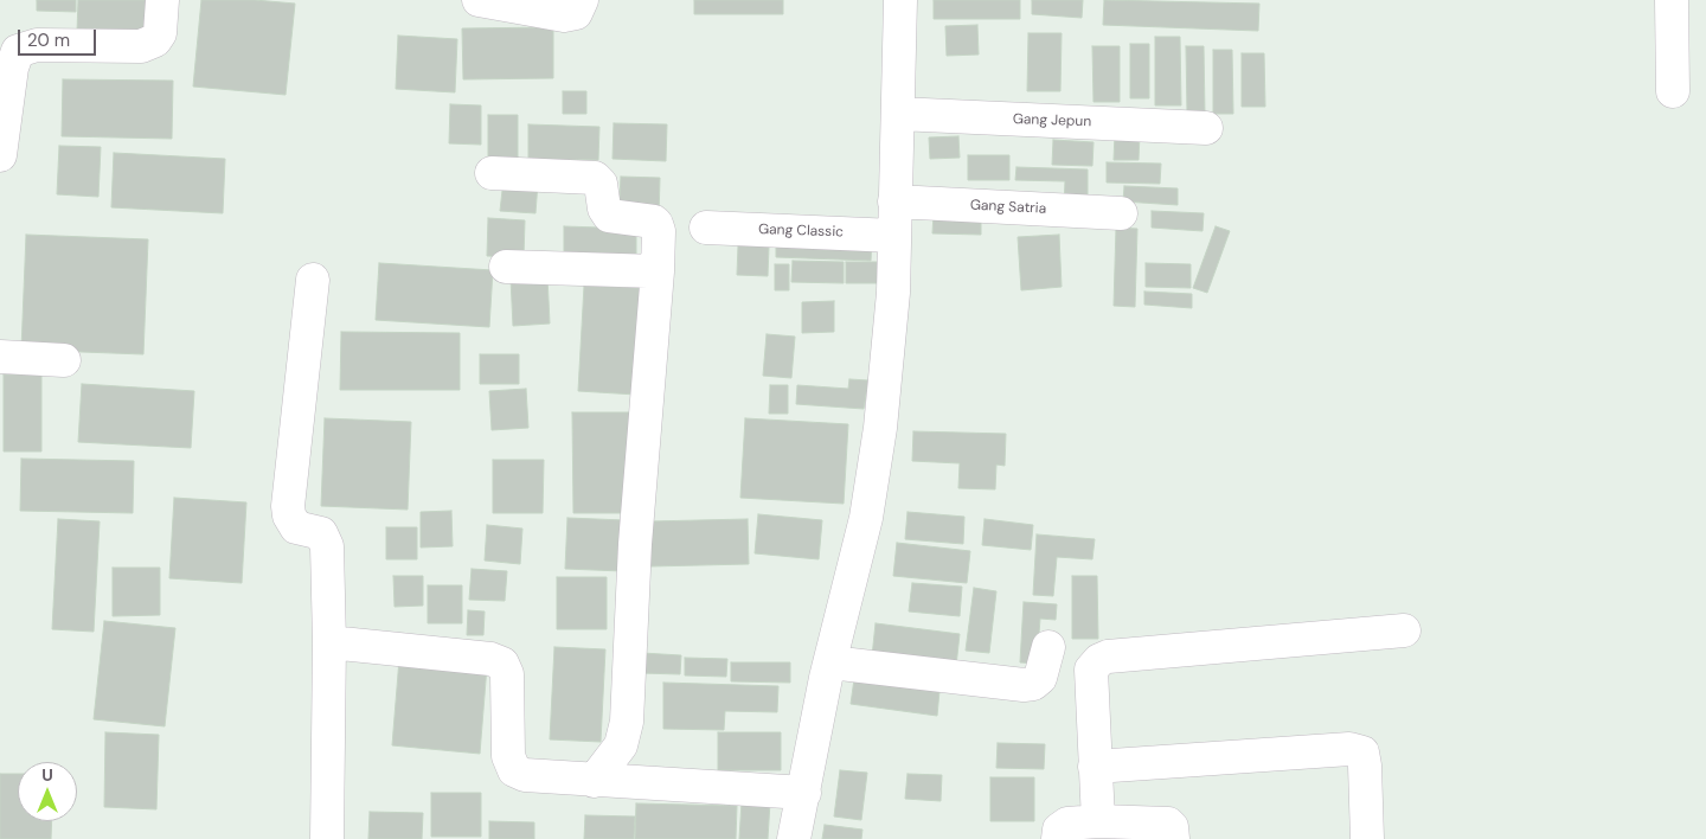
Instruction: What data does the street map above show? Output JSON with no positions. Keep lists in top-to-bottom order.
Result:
{
  "streets": {
    "street": ["Gang Jepun", "Gang Satria", "Gang Classic"]
  },
  "scale_bar": "20 m",
  "north": "top"
}
